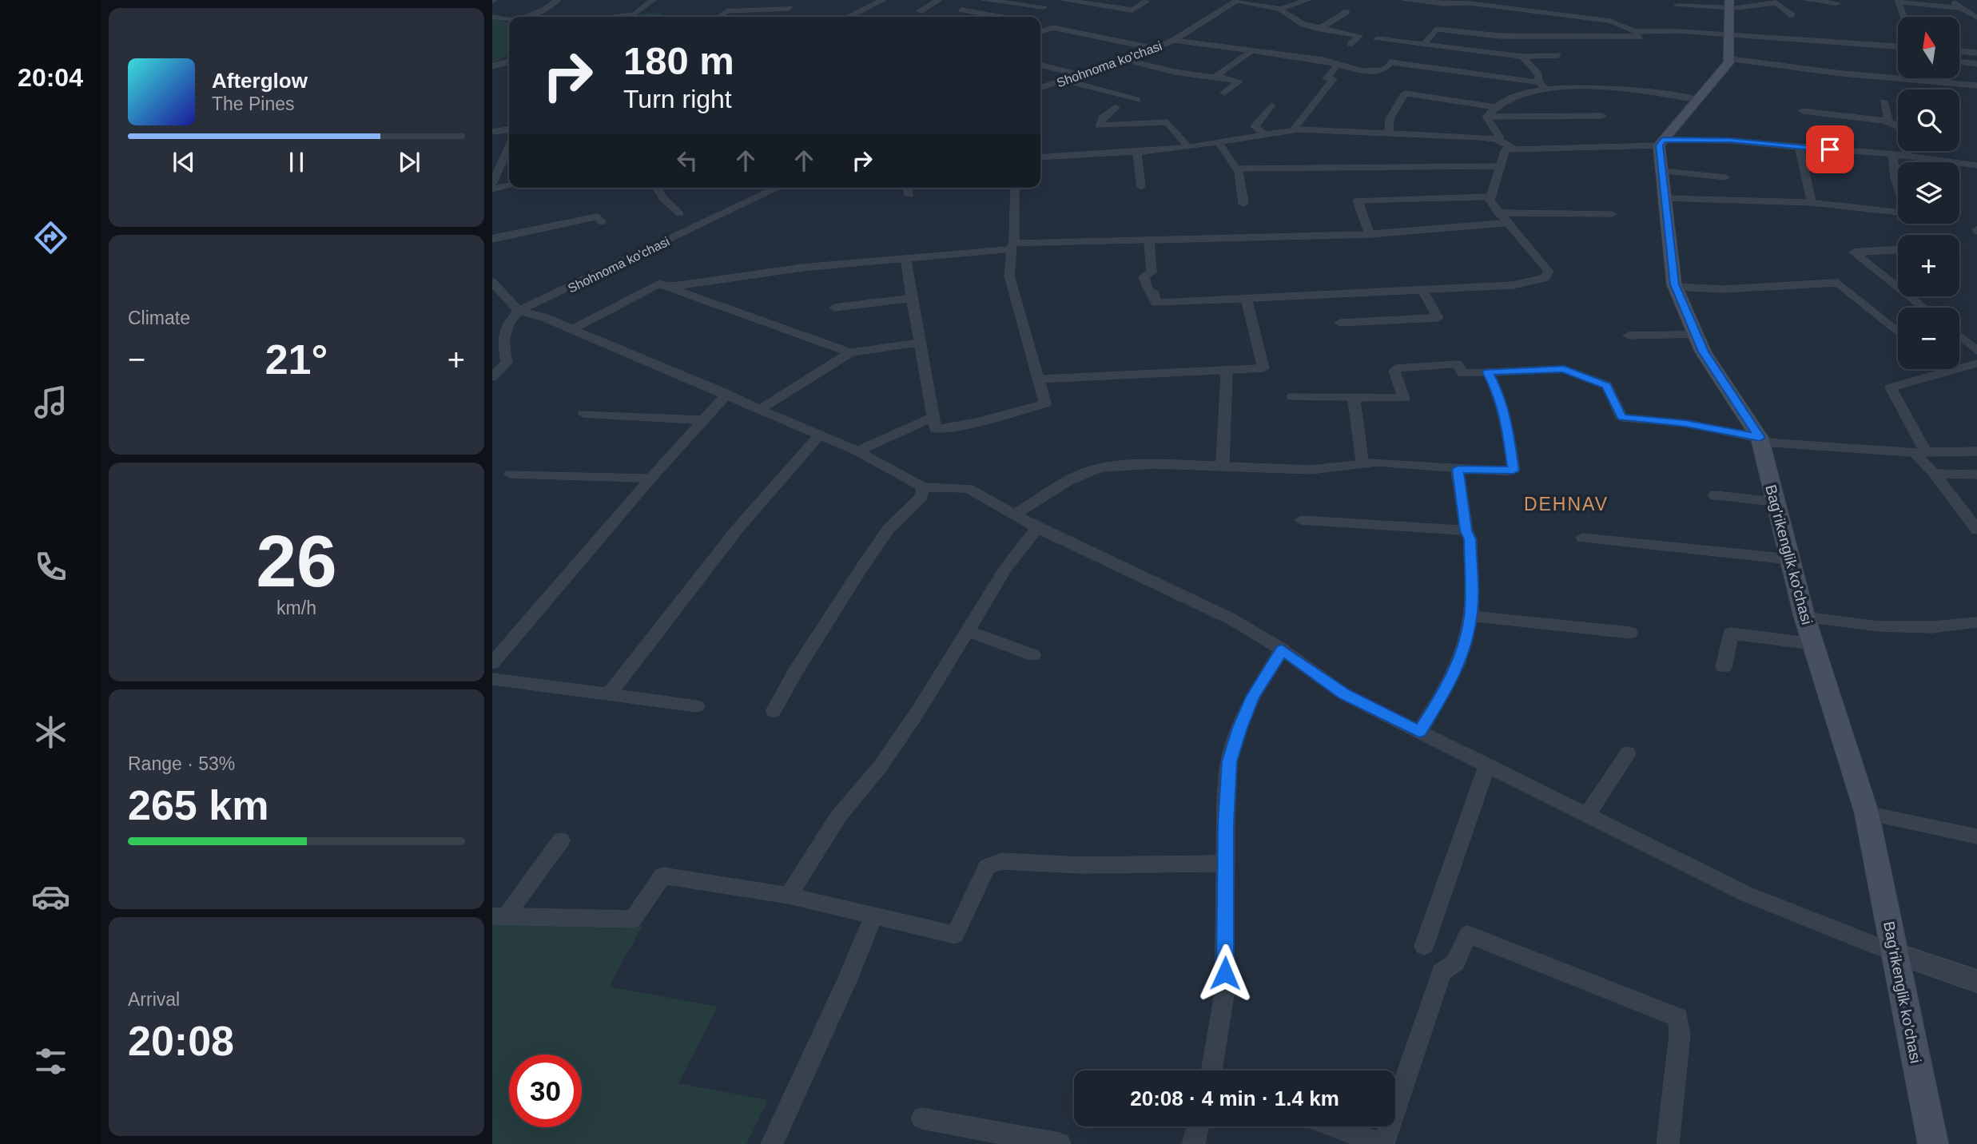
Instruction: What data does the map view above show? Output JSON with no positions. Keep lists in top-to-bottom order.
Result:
{
  "streets": {
    "main road": ["Bag'rikenglik ko'chasi"],
    "street": ["Shohnoma ko'chasi"]
  },
  "districts": ["DEHNAV"],
  "north": "top",
  "page": {
    "tabs": "20:04",
    "map_buttons": ["+", "−"],
    "turn": ["180 m", "Turn right"],
    "song": ["Afterglow", "The Pines"],
    "tile": [
      "Climate",
      ["26", "km/h"],
      ["Range · 53%", "265 km"],
      ["Arrival", "20:08"]
    ],
    "heat": ["−", "21°", "+"],
    "limit": "30",
    "trip": "20:08 · 4 min · 1.4 km"
  }
}
